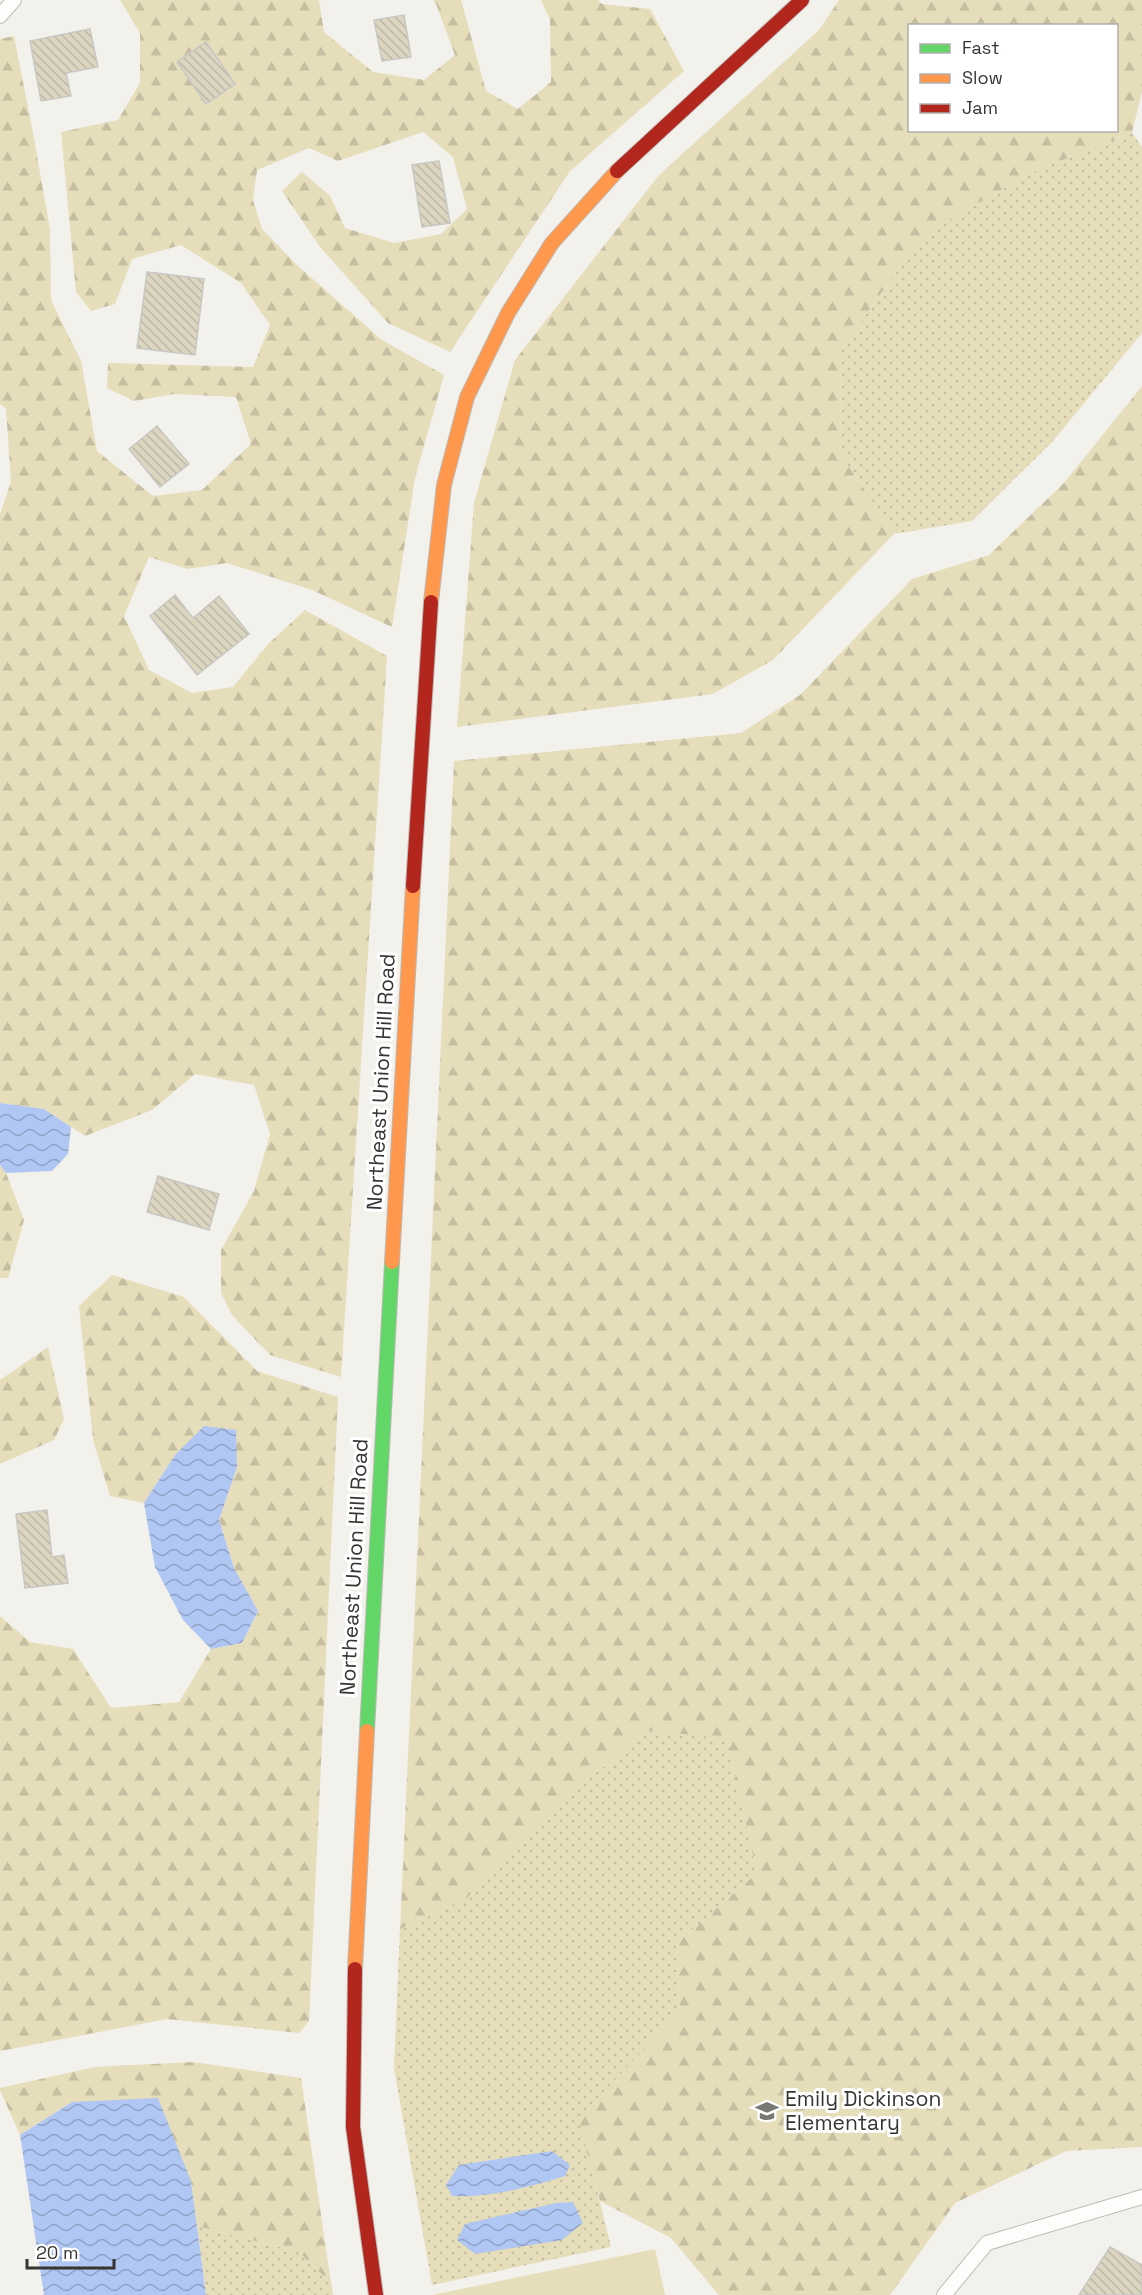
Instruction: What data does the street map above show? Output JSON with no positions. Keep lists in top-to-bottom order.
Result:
{
  "streets": {
    "street": ["Northeast Union Hill Road"]
  },
  "places": {
    "school or university": ["Emily Dickinson Elementary"]
  },
  "legend": ["Fast", "Slow", "Jam"],
  "scale_bar": "20 m"
}
